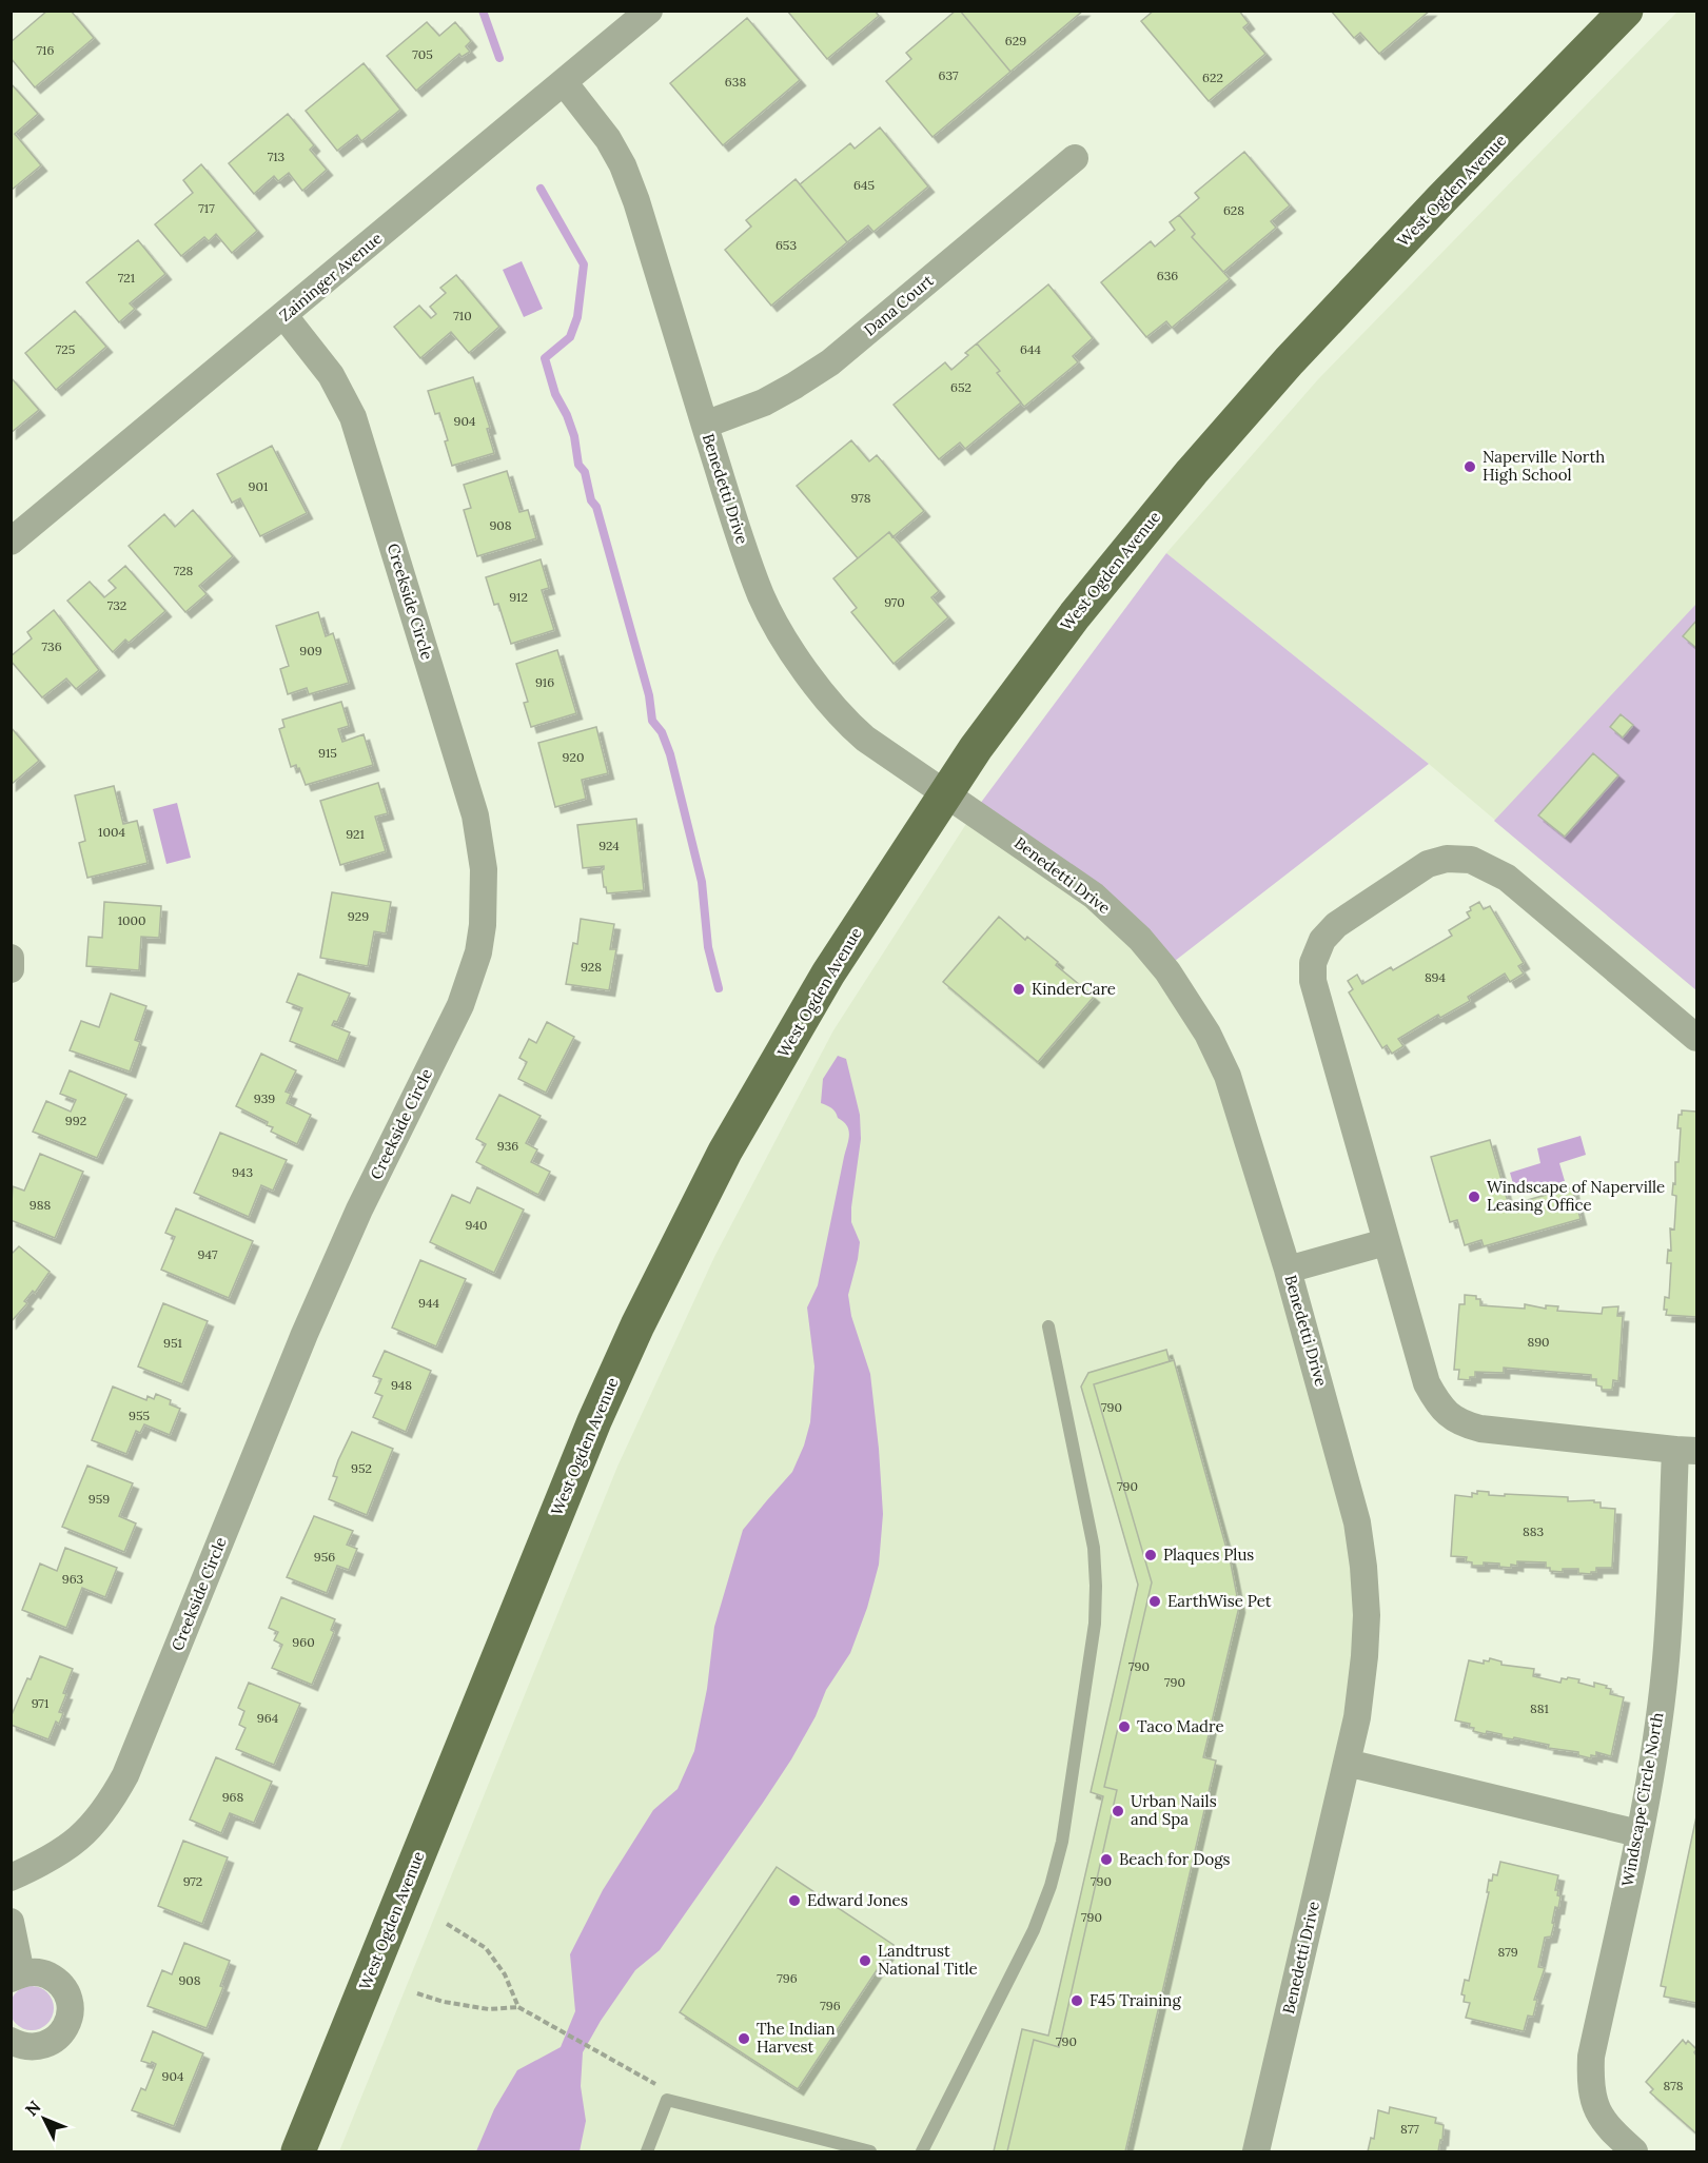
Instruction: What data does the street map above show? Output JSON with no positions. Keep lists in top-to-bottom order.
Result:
{
  "streets": {
    "main road": ["West Ogden Avenue"],
    "street": [
      "Zaininger Avenue",
      "Dana Court",
      "Benedetti Drive",
      "Creekside Circle",
      "Windscape Circle North"
    ]
  },
  "crossings": [
    ["West Ogden Avenue", "Benedetti Drive"],
    ["Zaininger Avenue", "Benedetti Drive"],
    ["Zaininger Avenue", "Creekside Circle"],
    ["Dana Court", "Benedetti Drive"]
  ],
  "places": [
    "Naperville North High School",
    "KinderCare",
    "Windscape of Naperville Leasing Office",
    "Plaques Plus",
    "EarthWise Pet",
    "Taco Madre",
    "Urban Nails and Spa",
    "Beach for Dogs",
    "Edward Jones",
    "Landtrust National Title",
    "F45 Training",
    "The Indian Harvest"
  ],
  "house_numbers": [
    "629",
    "716",
    "705",
    "637",
    "622",
    "638",
    "713",
    "645",
    "717",
    "628",
    "653",
    "636",
    "721",
    "710",
    "725",
    "644",
    "652",
    "904",
    "901",
    "978",
    "908",
    "728",
    "912",
    "970",
    "732",
    "736",
    "909",
    "916",
    "915",
    "920",
    "1004",
    "921",
    "924",
    "929",
    "1000",
    "928",
    "894",
    "939",
    "992",
    "936",
    "943",
    "988",
    "940",
    "947",
    "944",
    "890",
    "951",
    "948",
    "790",
    "955",
    "952",
    "790",
    "959",
    "883",
    "956",
    "963",
    "960",
    "790",
    "790",
    "971",
    "881",
    "964",
    "968",
    "972",
    "790",
    "790",
    "879",
    "796",
    "908",
    "796",
    "790",
    "904",
    "878",
    "877"
  ],
  "north": "top left"
}
